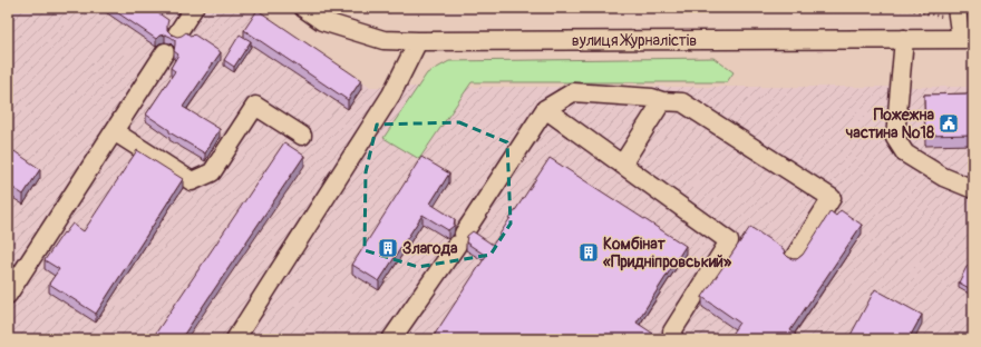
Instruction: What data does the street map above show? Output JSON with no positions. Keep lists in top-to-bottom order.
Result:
{
  "streets": {
    "street": ["вулиця Журналістів"]
  },
  "places": {
    "public building": ["Пожежна частина №18"],
    "building": ["Злагода", "Комбінат «Придніпровський»"]
  }
}
